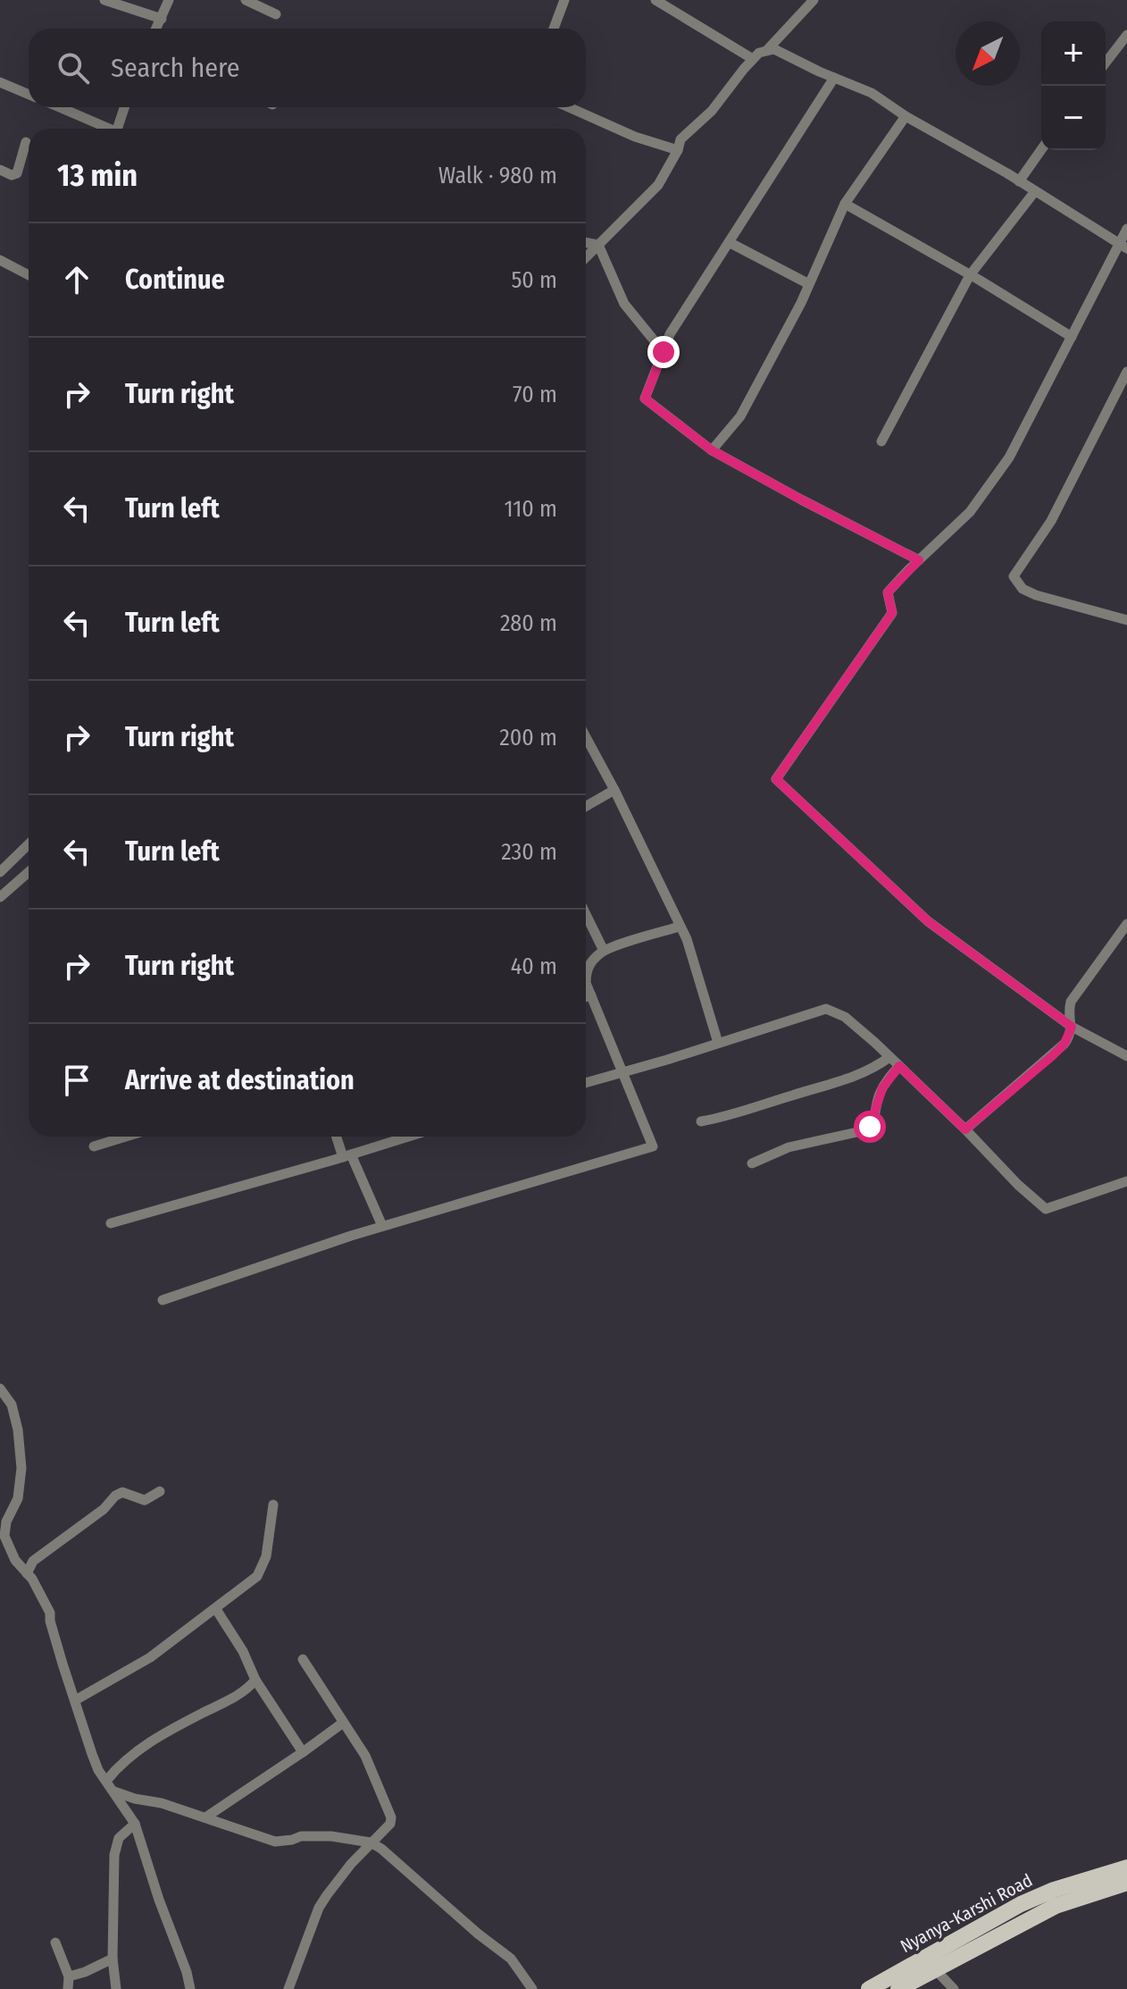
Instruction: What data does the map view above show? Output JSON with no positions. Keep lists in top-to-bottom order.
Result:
{
  "streets": {
    "main road": ["Nyanya-Karshi Road"]
  },
  "north": "bottom left",
  "page": {
    "map_buttons": ["+", "−"],
    "search": "Search here",
    "heading": ["13 min", "Walk · 980 m"],
    "list": [
      ["Continue", "50 m"],
      ["Turn right", "70 m"],
      ["Turn left", "110 m"],
      ["Turn left", "280 m"],
      ["Turn right", "200 m"],
      ["Turn left", "230 m"],
      ["Turn right", "40 m"],
      "Arrive at destination"
    ]
  }
}
